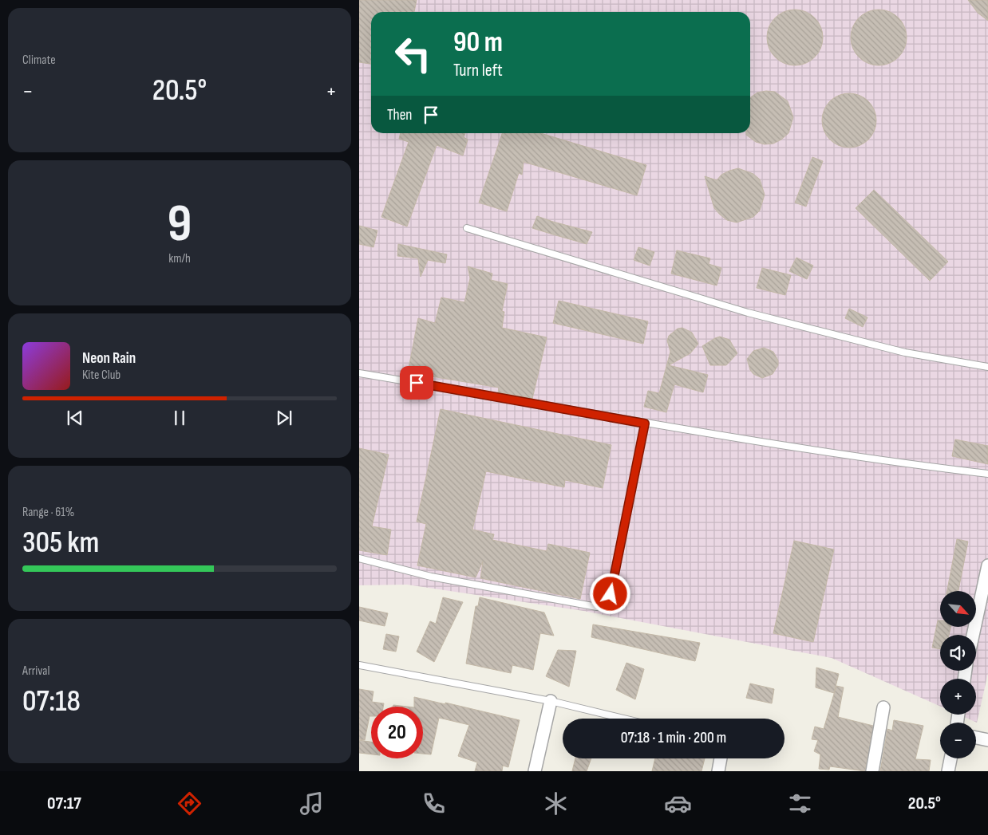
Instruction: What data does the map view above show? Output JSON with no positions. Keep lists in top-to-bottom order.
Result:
{
  "north": "bottom right",
  "page": {
    "tile": [
      "Climate",
      ["9", "km/h"],
      ["Range · 61%", "305 km"],
      ["Arrival", "07:18"]
    ],
    "turn": ["90 m", "Turn left"],
    "heat": ["−", "20.5°", "+"],
    "then": "Then",
    "song": ["Neon Rain", "Kite Club"],
    "map_buttons": ["+", "−"],
    "limit": "20",
    "trip": "07:18 · 1 min · 200 m",
    "tabs": ["07:17", "20.5°"]
  }
}
